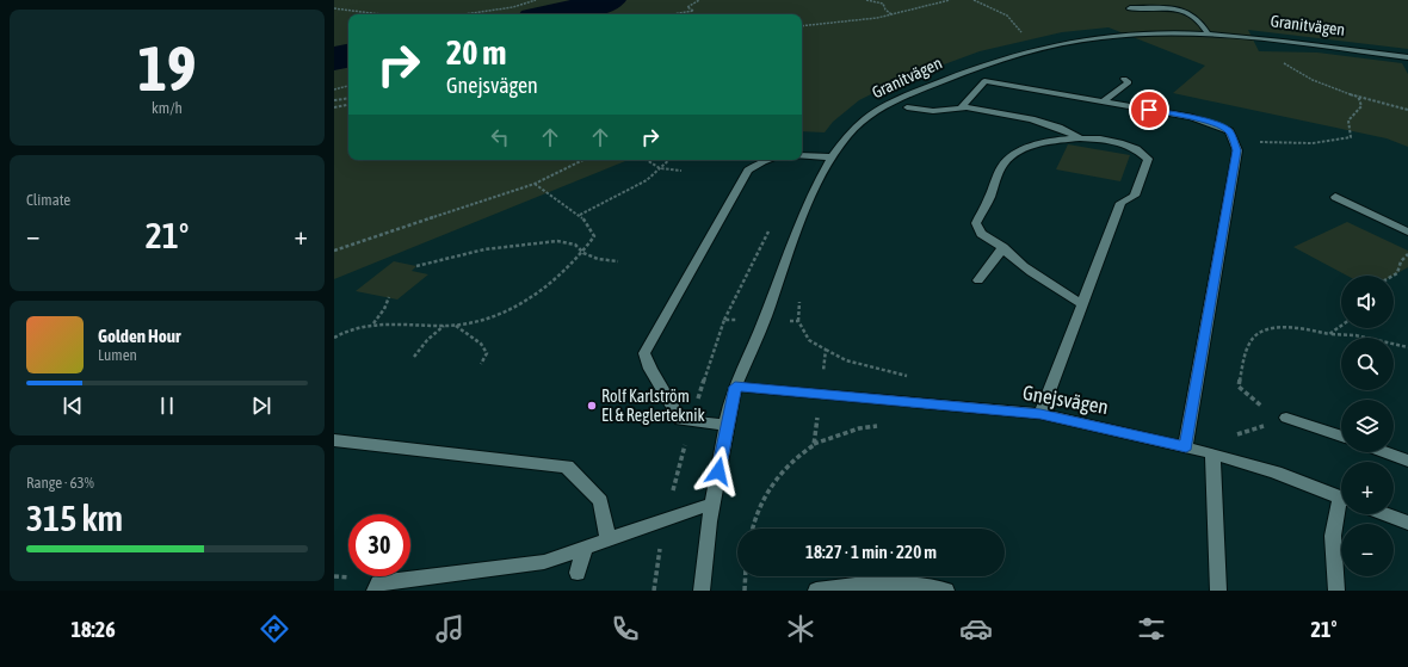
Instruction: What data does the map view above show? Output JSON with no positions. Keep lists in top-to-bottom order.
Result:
{
  "streets": {
    "street": ["Granitvägen", "Gnejsvägen"]
  },
  "crossings": [
    ["Granitvägen", "Gnejsvägen"]
  ],
  "places": ["Rolf Karlström El & Reglerteknik"],
  "page": {
    "tile": [
      ["19", "km/h"],
      "Climate",
      ["Range · 63%", "315 km"]
    ],
    "turn": ["20 m", "Gnejsvägen"],
    "heat": ["−", "21°", "+"],
    "map_buttons": ["+", "−"],
    "song": ["Golden Hour", "Lumen"],
    "limit": "30",
    "trip": "18:27 · 1 min · 220 m",
    "tabs": ["18:26", "21°"]
  }
}
